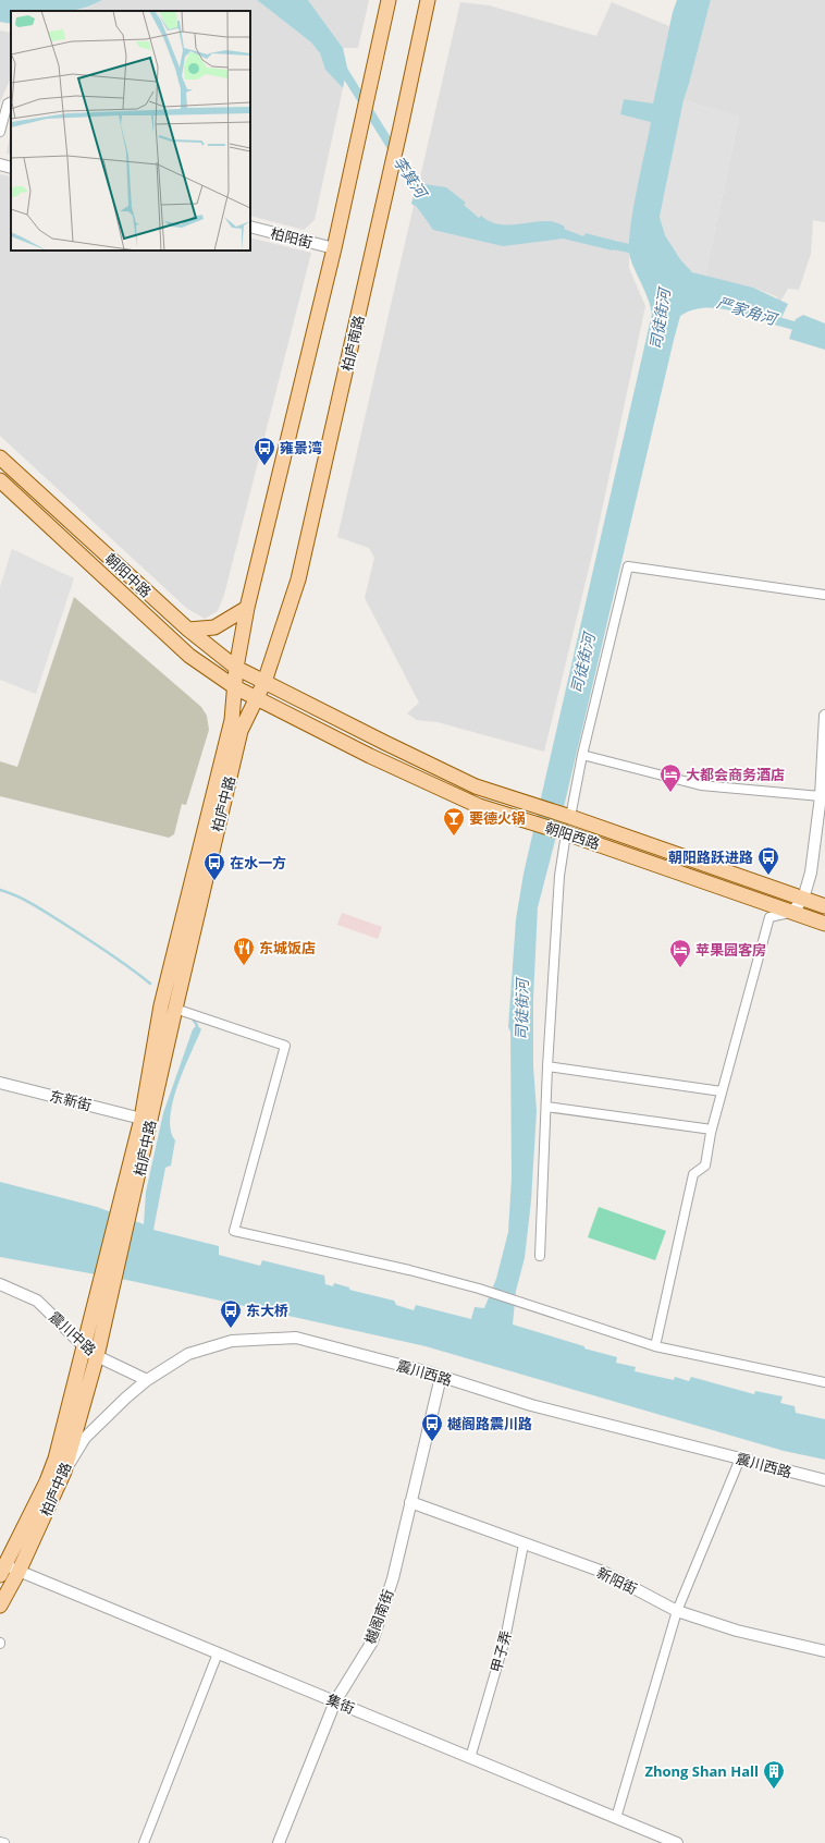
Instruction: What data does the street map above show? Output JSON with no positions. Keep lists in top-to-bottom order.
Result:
{
  "streets": {
    "main road": [
      "柏庐南路",
      "朝阳中路",
      "柏庐中路",
      "朝阳西路"
    ],
    "street": [
      "柏阳街",
      "东新街",
      "震川中路",
      "震川西路",
      "新阳街",
      "樾阁南街",
      "甲子弄",
      "集街"
    ]
  },
  "crossings": [
    ["柏庐南路", "朝阳中路"],
    ["柏庐南路", "柏庐中路"],
    ["柏庐南路", "朝阳西路"],
    ["朝阳中路", "柏庐中路"],
    ["朝阳中路", "朝阳西路"],
    ["柏庐中路", "朝阳西路"],
    ["柏庐中路", "东新街"],
    ["柏庐中路", "震川中路"],
    ["柏庐中路", "震川西路"],
    ["柏庐中路", "集街"],
    ["震川中路", "震川西路"],
    ["震川西路", "樾阁南街"],
    ["新阳街", "樾阁南街"],
    ["新阳街", "甲子弄"],
    ["樾阁南街", "集街"],
    ["甲子弄", "集街"]
  ],
  "water": ["李箕河", "严家角河", "司徒街河"],
  "places": {
    "bus stop": [
      "雍景湾",
      "朝阳路跃进路",
      "在水一方",
      "东大桥",
      "樾阁路震川路"
    ],
    "hotel": ["大都会商务酒店", "苹果园客房"],
    "bar": ["要德火锅"],
    "restaurant": ["东城饭店"],
    "building": ["Zhong Shan Hall"]
  }
}
